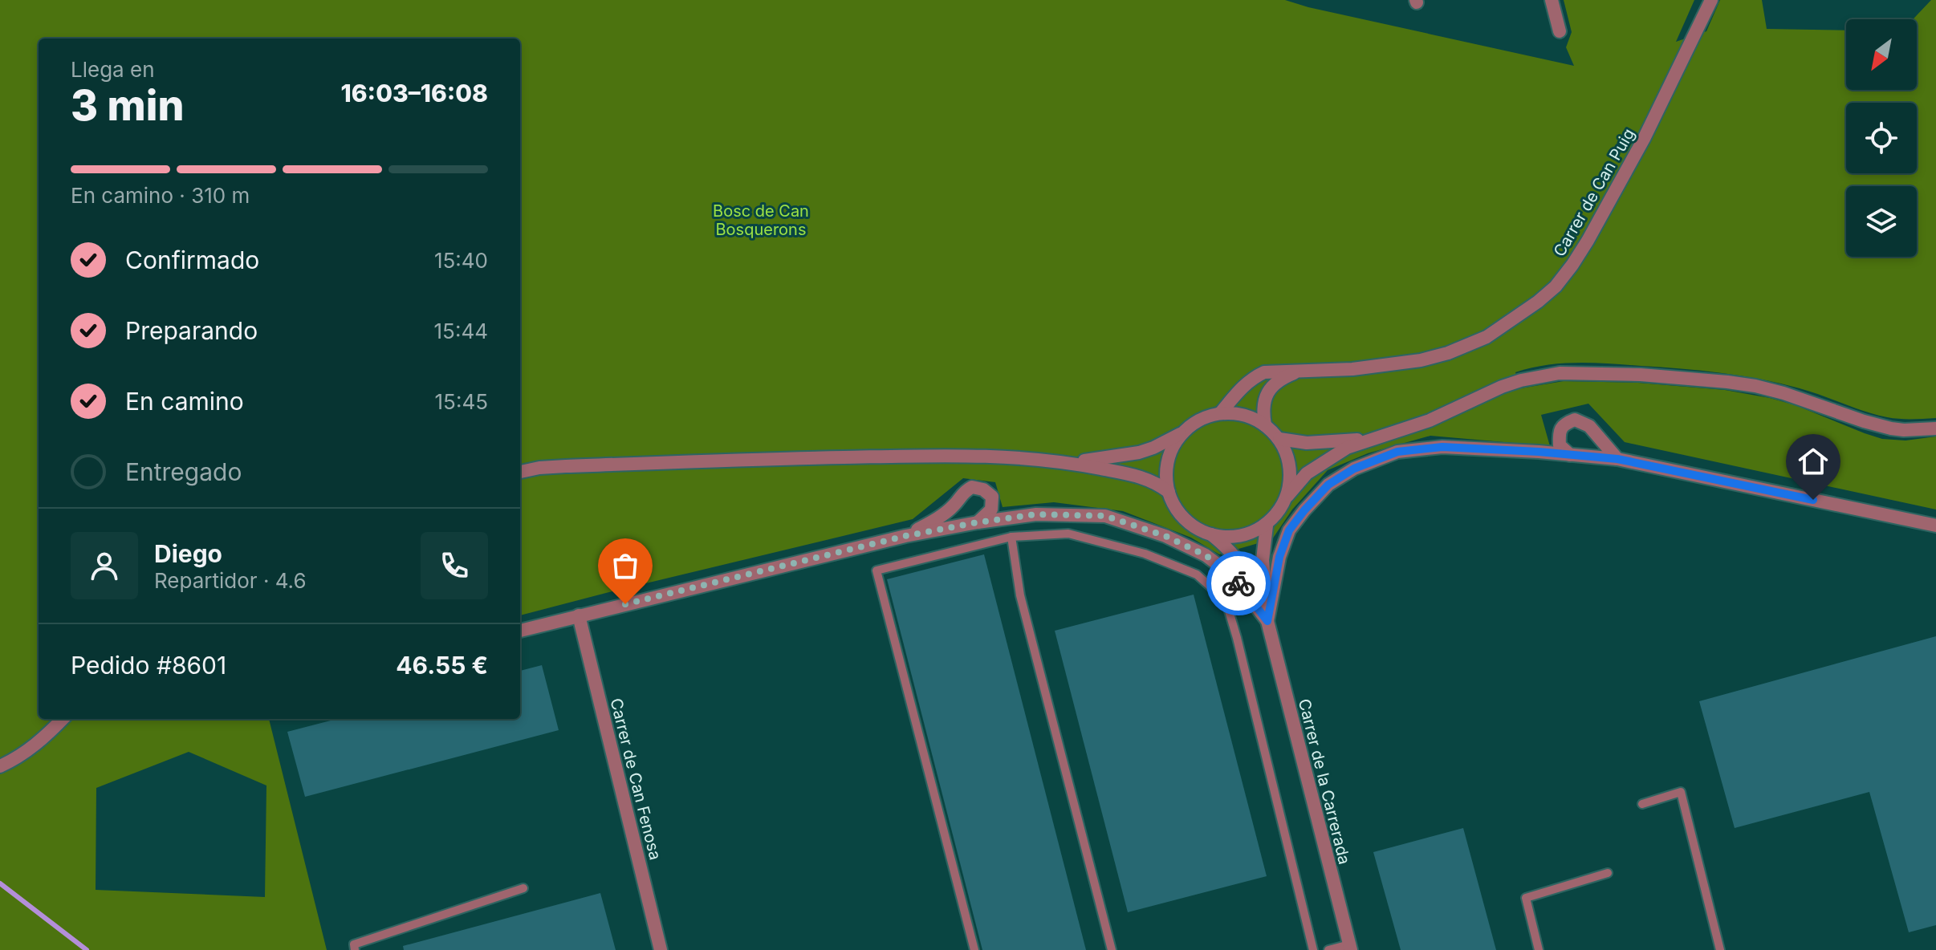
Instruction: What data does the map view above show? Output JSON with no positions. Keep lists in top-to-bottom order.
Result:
{
  "streets": {
    "street": ["Carrer de Can Puig", "Carrer de Can Fenosa", "Carrer de la Carrerada"]
  },
  "crossings": [
    ["Carrer de Can Puig", "Carrer de la Carrerada"]
  ],
  "parks": ["Bosc de Can Bosquerons"],
  "north": "bottom left",
  "page": {
    "heading": ["3 min", "Llega en", "16:03–16:08"],
    "panel": [
      "Diego",
      "Repartidor · 4.6",
      "Pedido #8601",
      "46.55 €"
    ],
    "bar": "En camino · 310 m",
    "list": [
      ["Confirmado", "15:40"],
      ["Preparando", "15:44"],
      ["En camino", "15:45"],
      "Entregado"
    ]
  }
}
